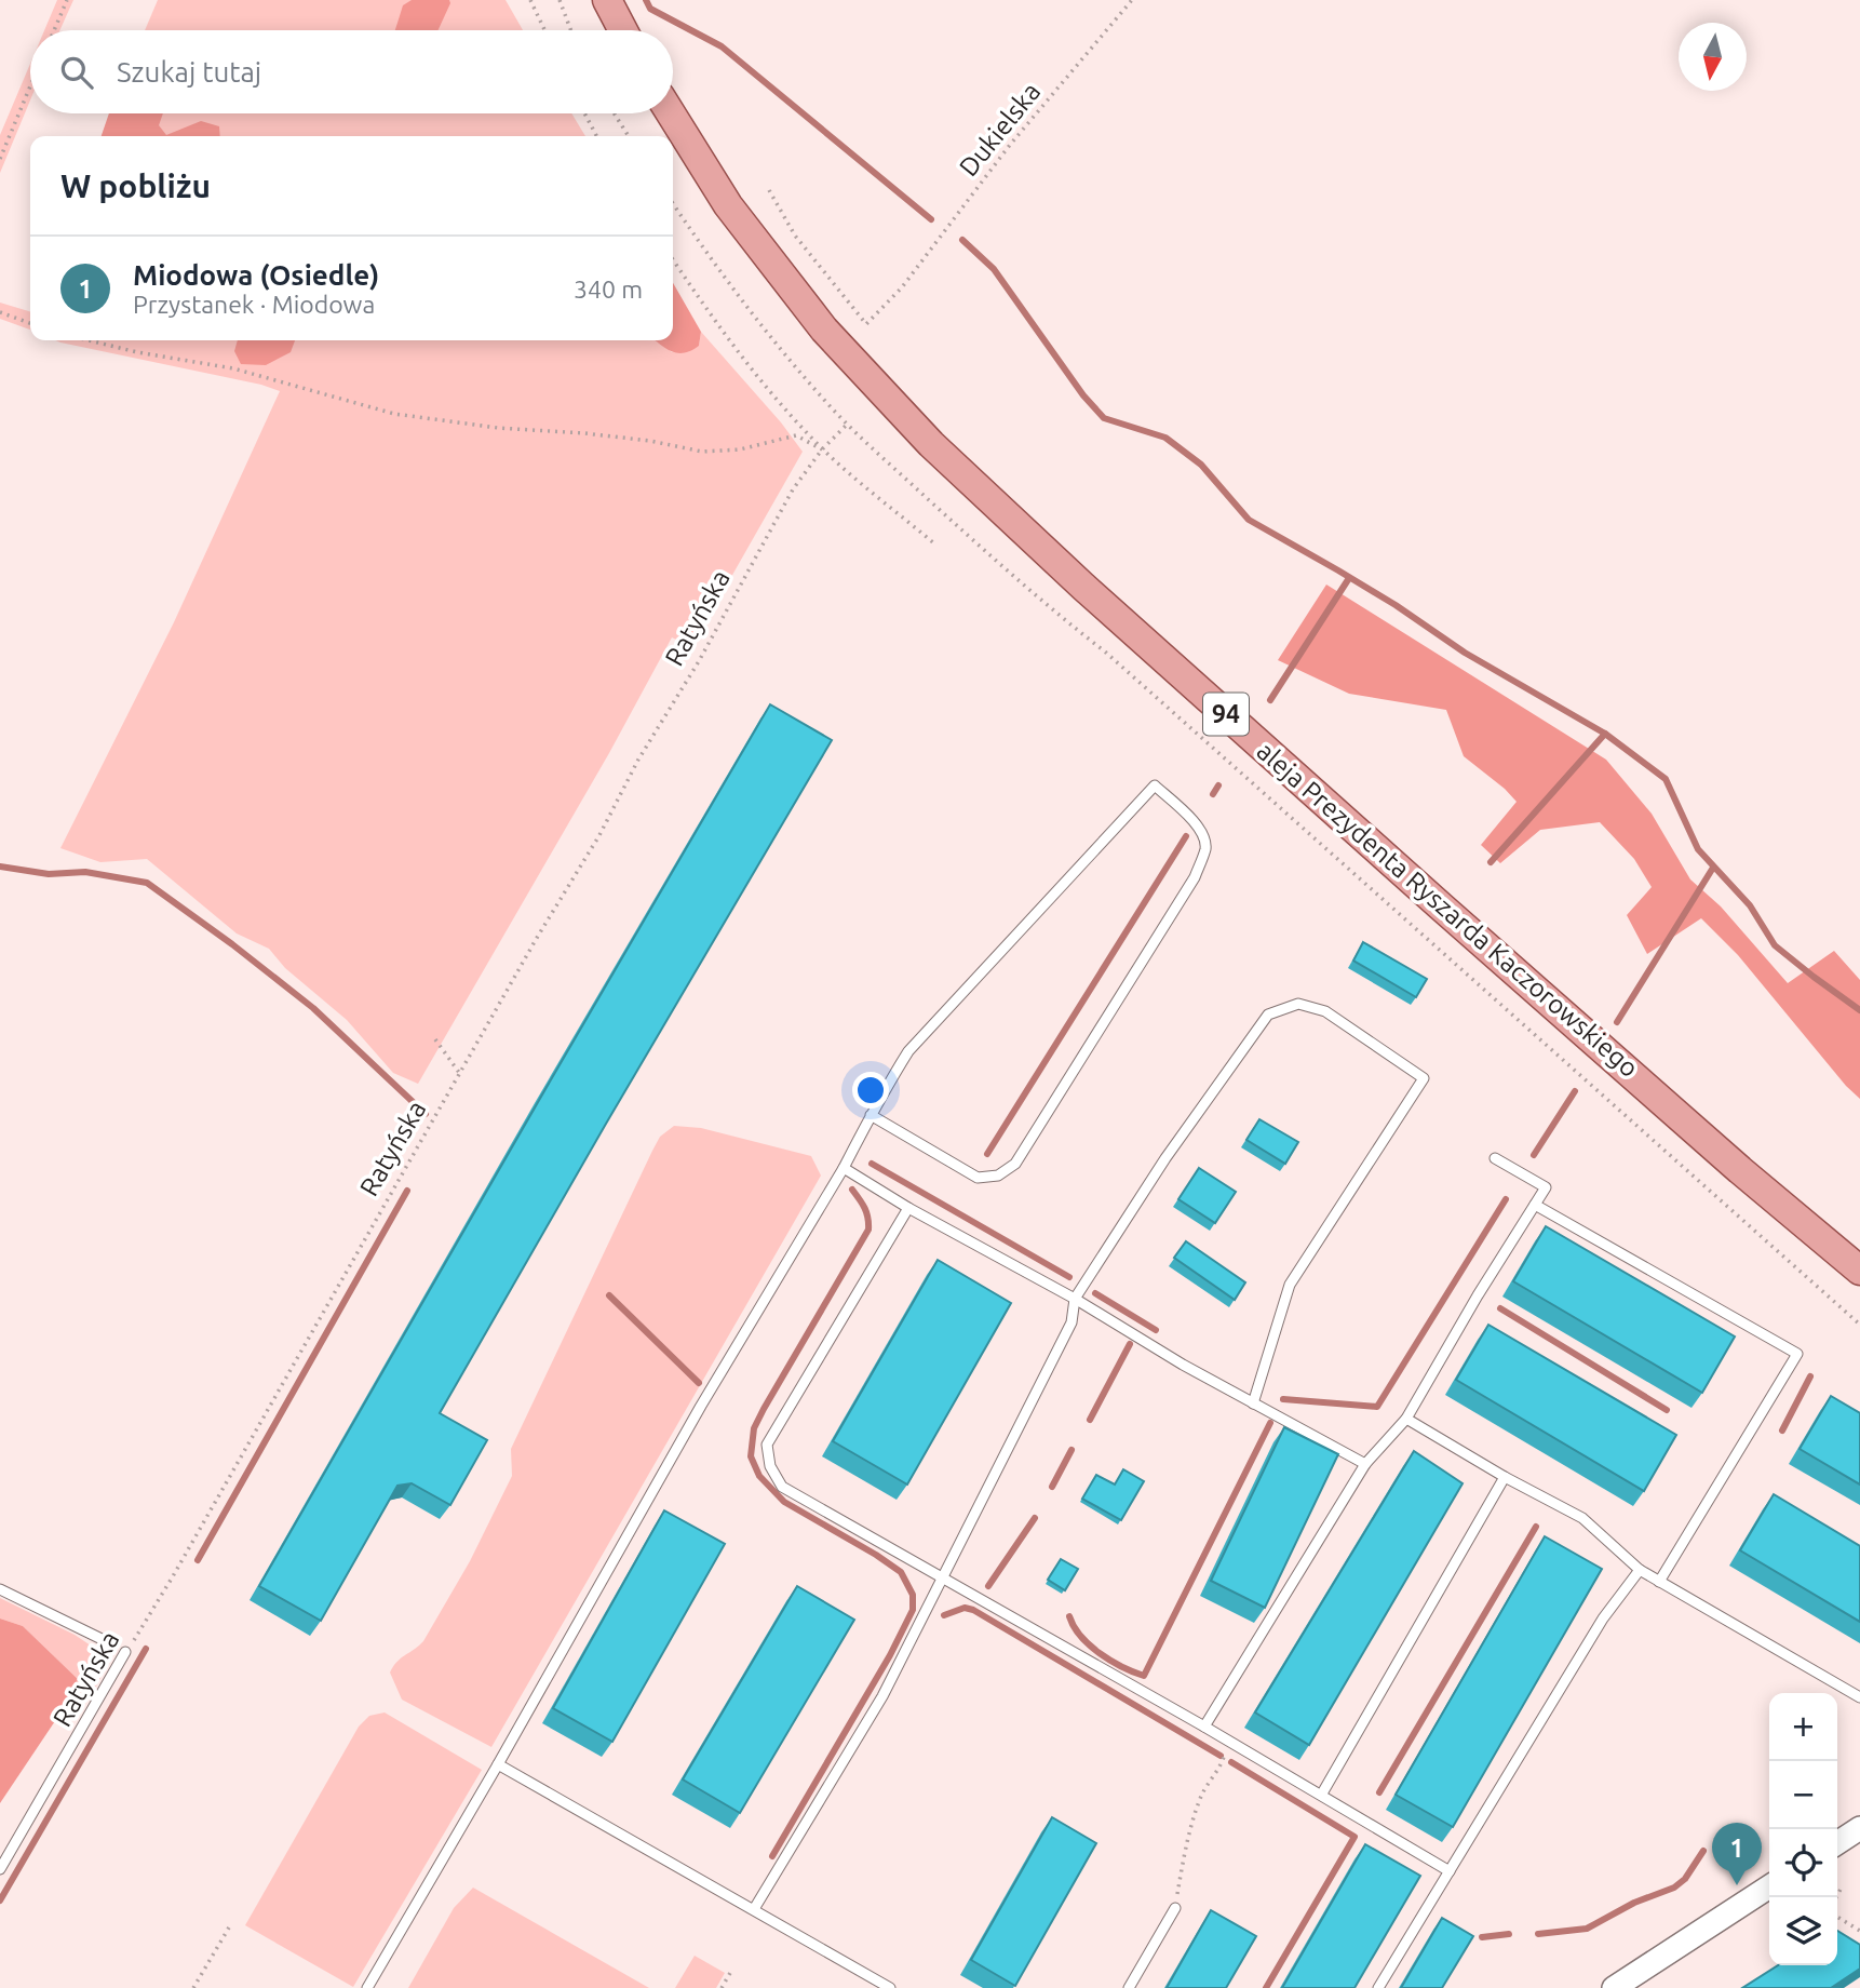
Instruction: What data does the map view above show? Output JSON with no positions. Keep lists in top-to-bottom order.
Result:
{
  "streets": {
    "main road": ["94", "aleja Prezydenta Ryszarda Kaczorowskiego"],
    "lane": ["Ratyńska"],
    "path": ["Dukielska"]
  },
  "north": "bottom",
  "page": {
    "search": "Szukaj tutaj",
    "heading": "W pobliżu",
    "list": [
      {
        "mark": "1",
        "name": "Miodowa (Osiedle)",
        "note": "Przystanek · Miodowa",
        "value": "340 m"
      }
    ],
    "map_buttons": ["+", "−"],
    "pins": "1"
  }
}
